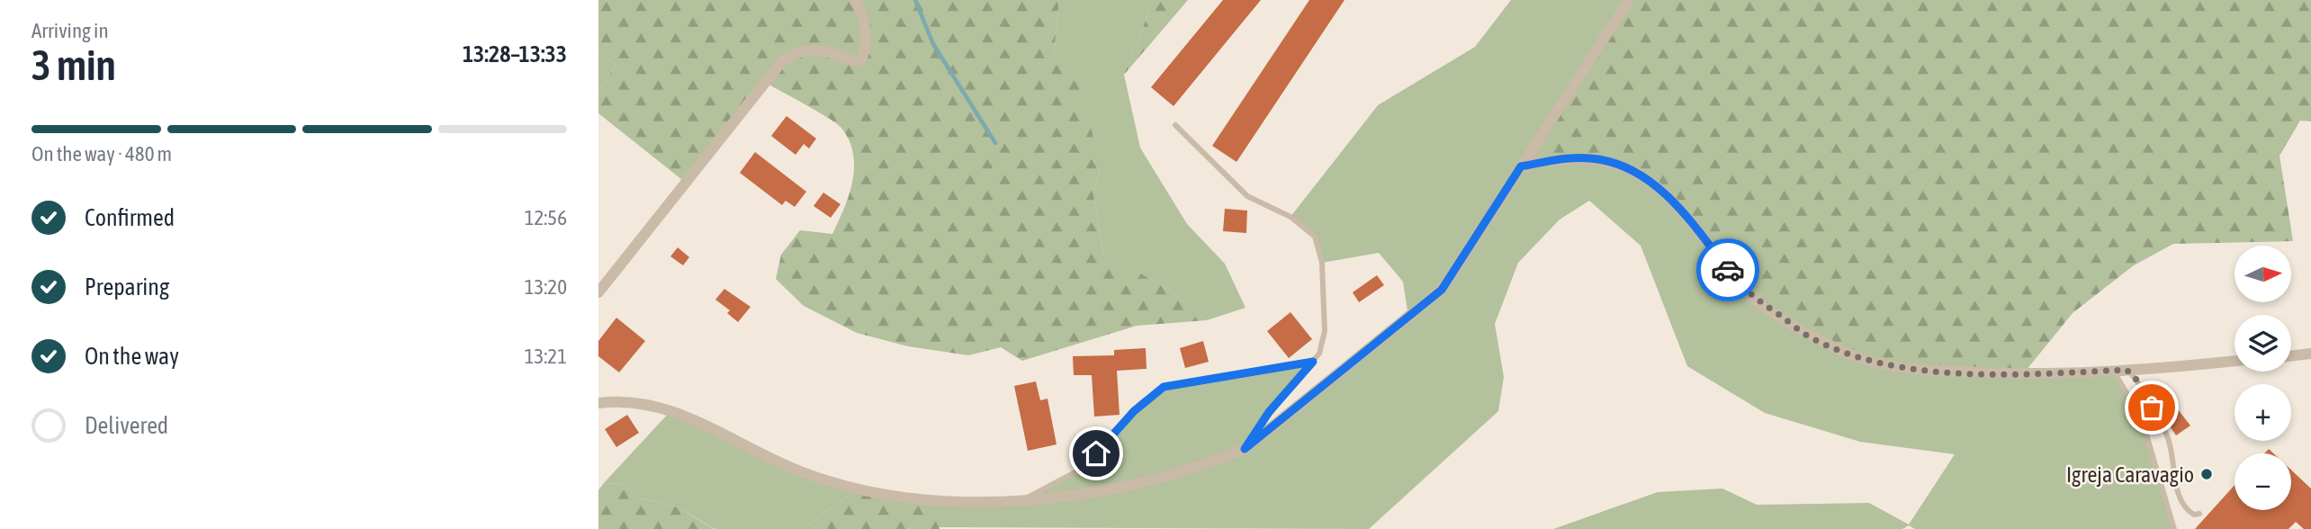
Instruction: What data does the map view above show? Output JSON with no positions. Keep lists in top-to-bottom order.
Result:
{
  "places": ["Igreja Caravagio"],
  "north": "right",
  "page": {
    "heading": ["3 min", "Arriving in", "13:28–13:33"],
    "bar": "On the way · 480 m",
    "list": [
      ["Confirmed", "12:56"],
      ["Preparing", "13:20"],
      ["On the way", "13:21"],
      "Delivered"
    ],
    "map_buttons": ["+", "−"]
  }
}
